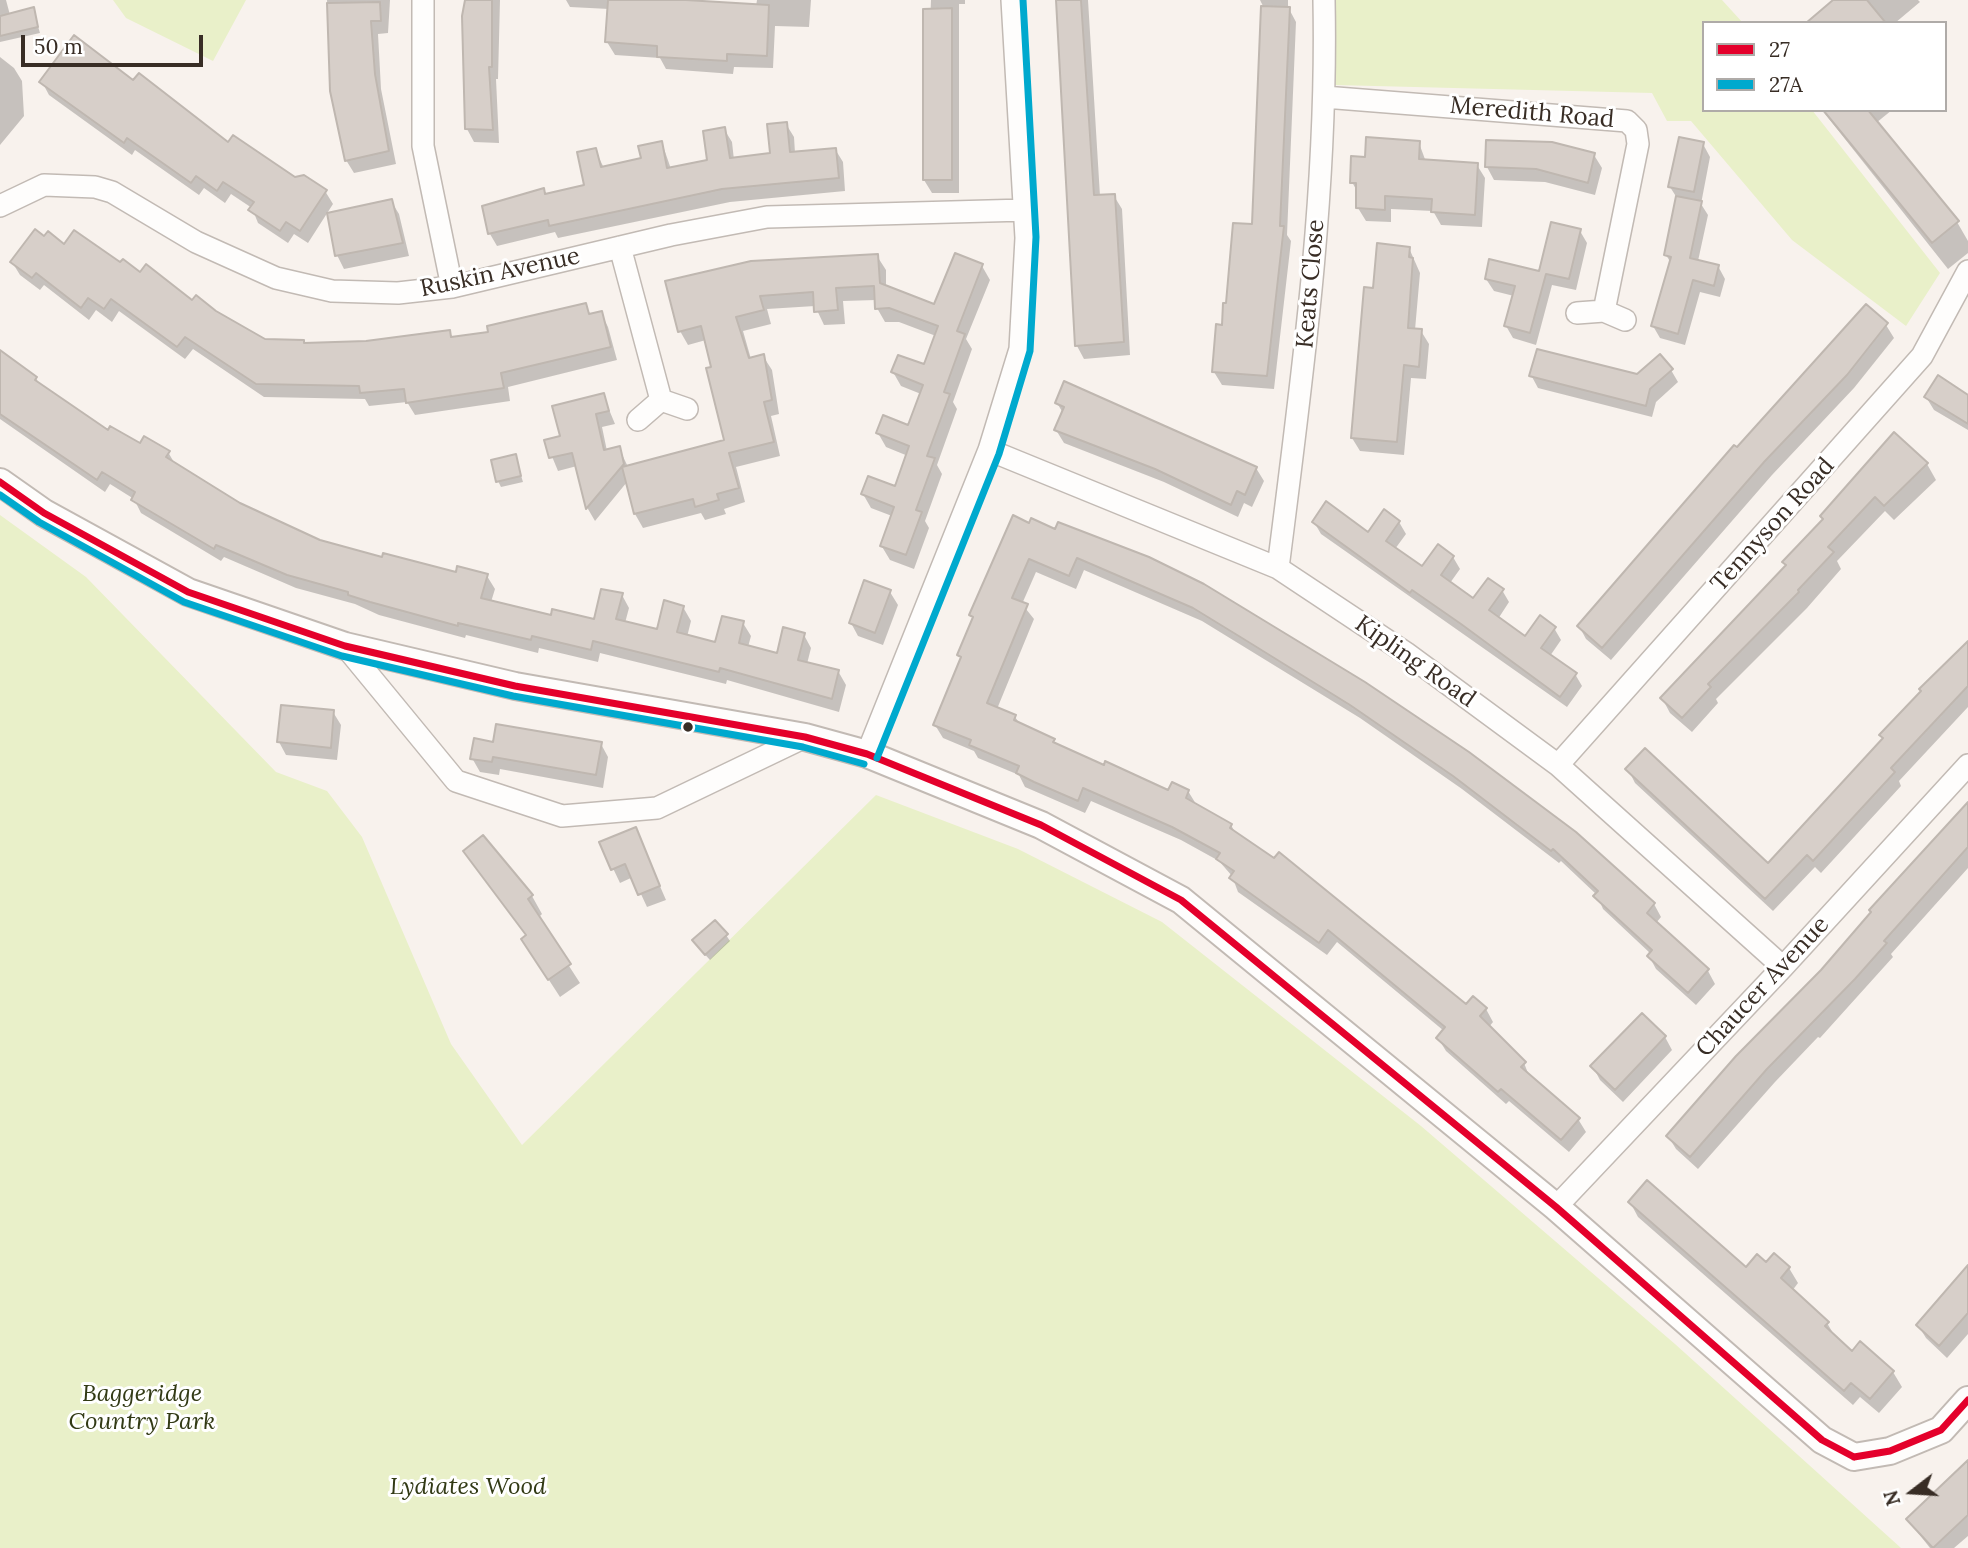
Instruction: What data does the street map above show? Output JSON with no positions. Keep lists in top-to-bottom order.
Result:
{
  "streets": {
    "street": [
      "Meredith Road",
      "Ruskin Avenue",
      "Keats Close",
      "Tennyson Road",
      "Kipling Road",
      "Chaucer Avenue"
    ]
  },
  "crossings": [
    ["Meredith Road", "Keats Close"],
    ["Keats Close", "Kipling Road"],
    ["Tennyson Road", "Kipling Road"],
    ["Kipling Road", "Chaucer Avenue"]
  ],
  "parks": ["Baggeridge Country Park", "Lydiates Wood"],
  "lines": ["transit line 27A", "transit line 27"],
  "legend": ["27", "27A"],
  "scale_bar": "50 m",
  "north": "left"
}
